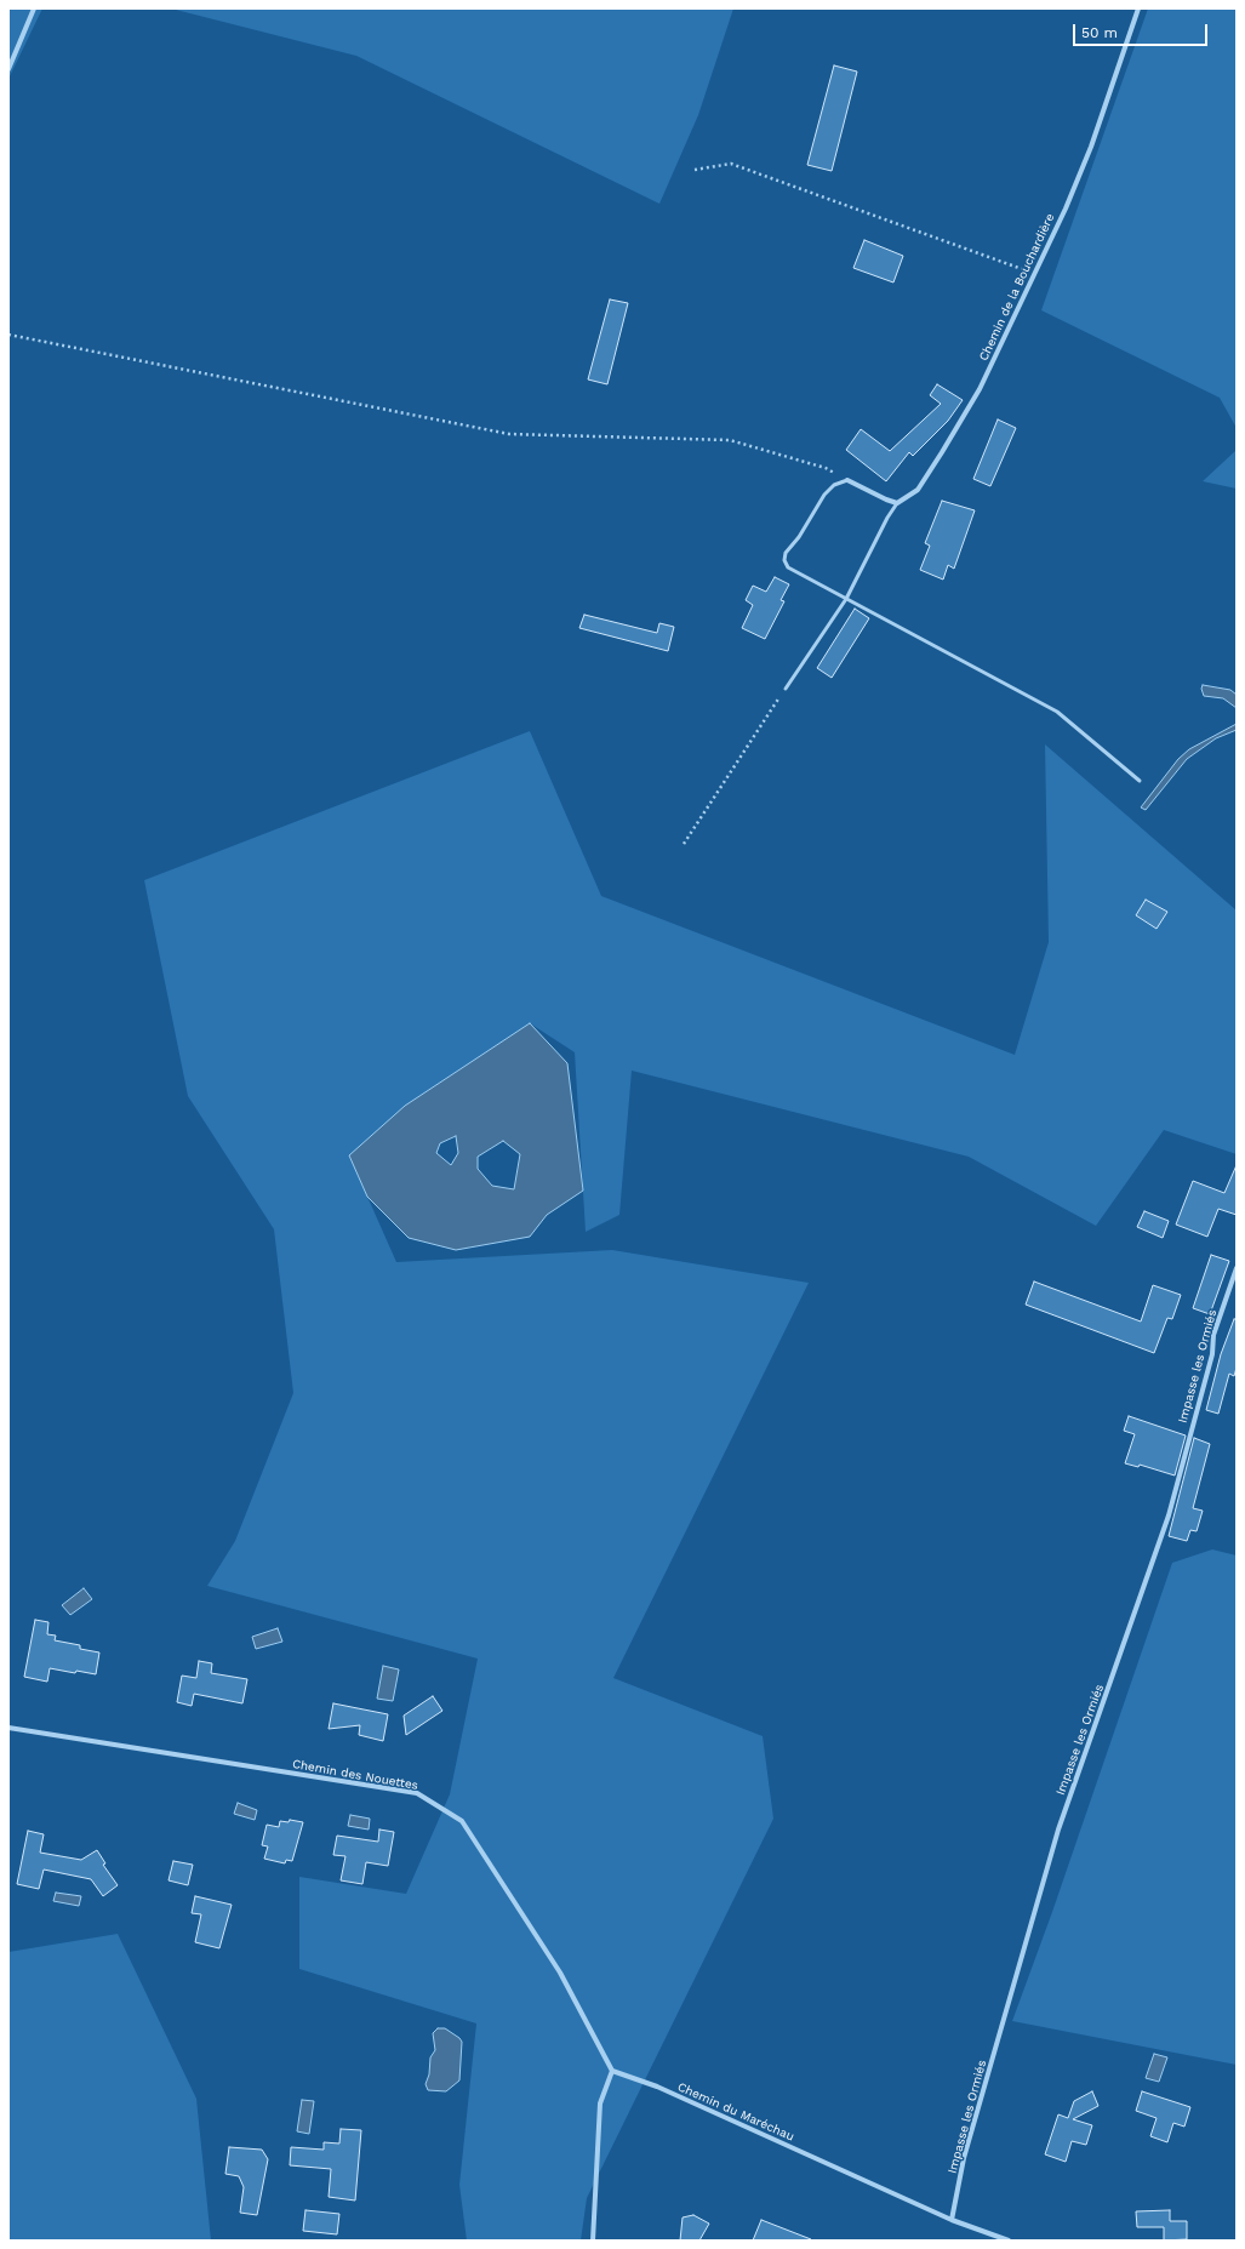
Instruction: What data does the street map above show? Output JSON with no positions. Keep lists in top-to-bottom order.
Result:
{
  "streets": {
    "street": [
      "Chemin de la Bouchardière",
      "Impasse les Ormiés",
      "Chemin des Nouettes",
      "Chemin du Maréchau"
    ]
  },
  "crossings": [
    ["Impasse les Ormiés", "Chemin du Maréchau"],
    ["Chemin des Nouettes", "Chemin du Maréchau"]
  ],
  "scale_bar": "50 m"
}
